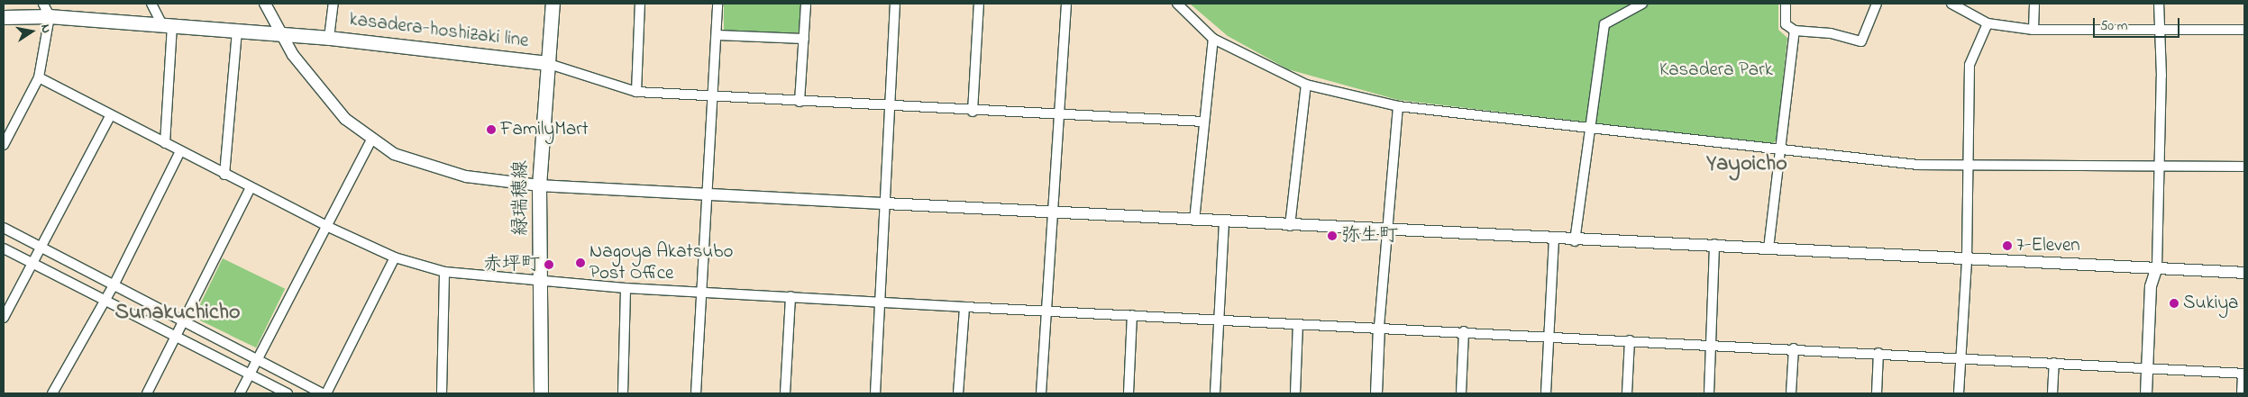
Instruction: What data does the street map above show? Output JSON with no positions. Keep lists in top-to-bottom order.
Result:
{
  "streets": {
    "main road": ["kasadera-hoshizaki line", "緑瑞穂線"]
  },
  "crossings": [
    ["kasadera-hoshizaki line", "緑瑞穂線"]
  ],
  "districts": ["Yayoicho", "Sunakuchicho"],
  "parks": ["Kasadera Park"],
  "places": [
    "FamilyMart",
    "弥生町",
    "7-Eleven",
    "Nagoya Akatsubo Post Office",
    "赤坪町",
    "Sukiya"
  ],
  "scale_bar": "50 m",
  "north": "right"
}
